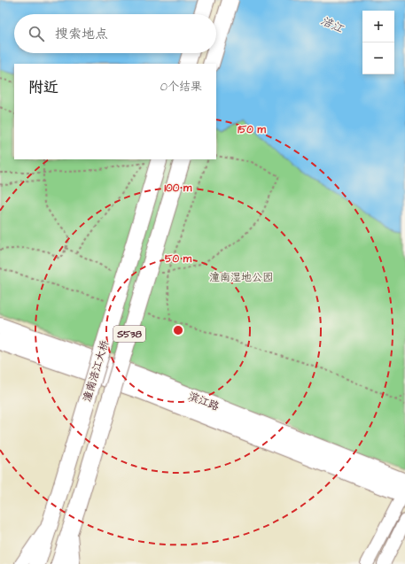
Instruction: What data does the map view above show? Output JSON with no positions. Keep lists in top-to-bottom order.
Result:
{
  "streets": {
    "main road": ["S538", "潼南涪江大桥", "滨江路"]
  },
  "crossings": [
    ["S538", "潼南涪江大桥"]
  ],
  "water": ["涪江"],
  "parks": ["潼南湿地公园"],
  "page": {
    "map_buttons": ["+", "−"],
    "search": "搜索地点",
    "heading": ["附近", "0个结果"]
  },
  "rings": ["150 m", "100 m", "50 m"]
}
